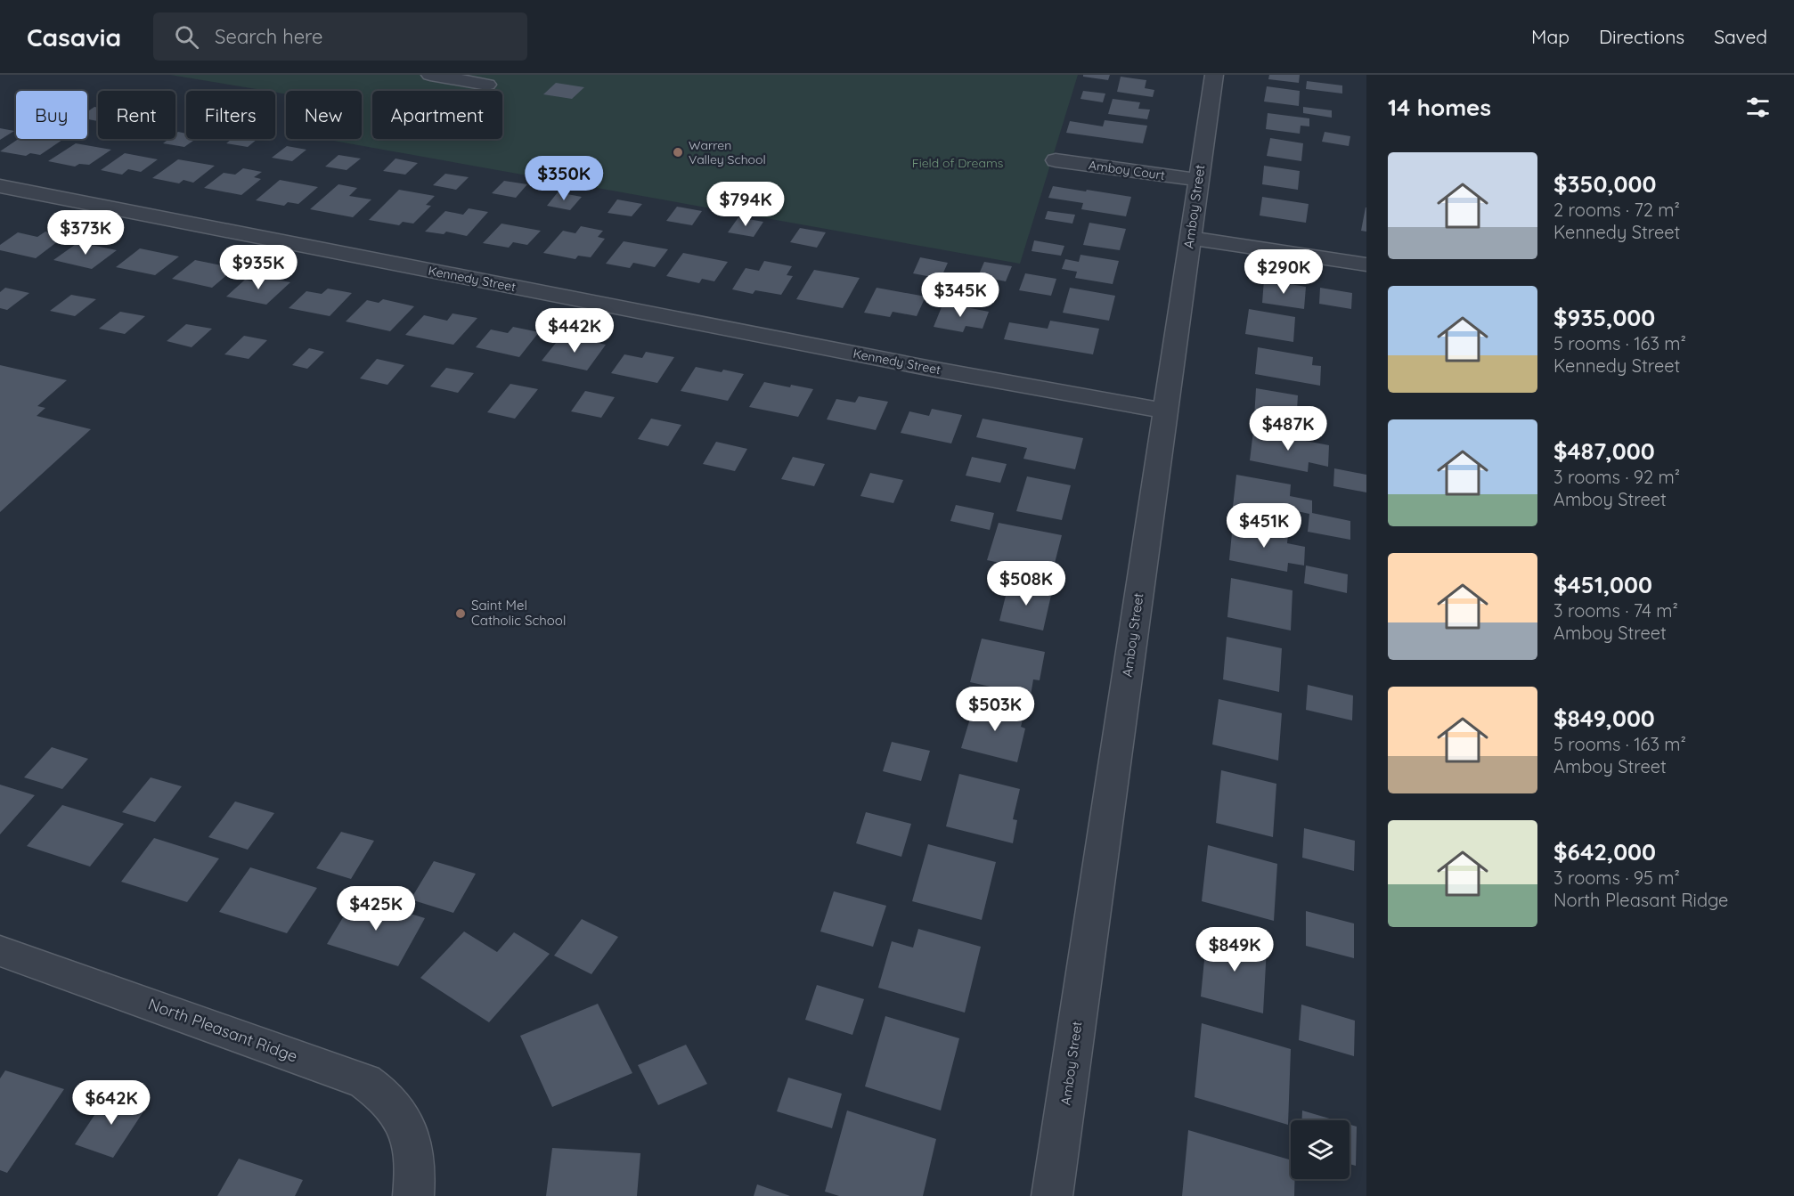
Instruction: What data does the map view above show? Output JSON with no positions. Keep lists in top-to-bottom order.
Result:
{
  "streets": {
    "street": [
      "Amboy Court",
      "Amboy Street",
      "Kennedy Street",
      "North Pleasant Ridge"
    ]
  },
  "crossings": [
    ["Amboy Court", "Amboy Street"],
    ["Amboy Street", "Kennedy Street"]
  ],
  "parks": ["Field of Dreams"],
  "places": ["Warren Valley School", "Saint Mel Catholic School"],
  "page": {
    "header": "Casavia",
    "search": "Search here",
    "nav": ["Map", "Directions", "Saved"],
    "heading": "14 homes",
    "chip": [
      "Buy",
      "Rent",
      "Filters",
      "New",
      "Apartment"
    ],
    "list": [
      {
        "name": "$350,000",
        "note": "2 rooms · 72 m² · Kennedy Street"
      },
      {
        "name": "$935,000",
        "note": "5 rooms · 163 m² · Kennedy Street"
      },
      {
        "name": "$487,000",
        "note": "3 rooms · 92 m² · Amboy Street"
      },
      {
        "name": "$451,000",
        "note": "3 rooms · 74 m² · Amboy Street"
      },
      {
        "name": "$849,000",
        "note": "5 rooms · 163 m² · Amboy Street"
      },
      {
        "name": "$642,000",
        "note": "3 rooms · 95 m² · North Pleasant Ridge"
      }
    ],
    "price": [
      "$350K",
      "$794K",
      "$373K",
      "$935K",
      "$290K",
      "$345K",
      "$442K",
      "$487K",
      "$451K",
      "$508K",
      "$503K",
      "$425K",
      "$849K",
      "$642K"
    ]
  }
}
